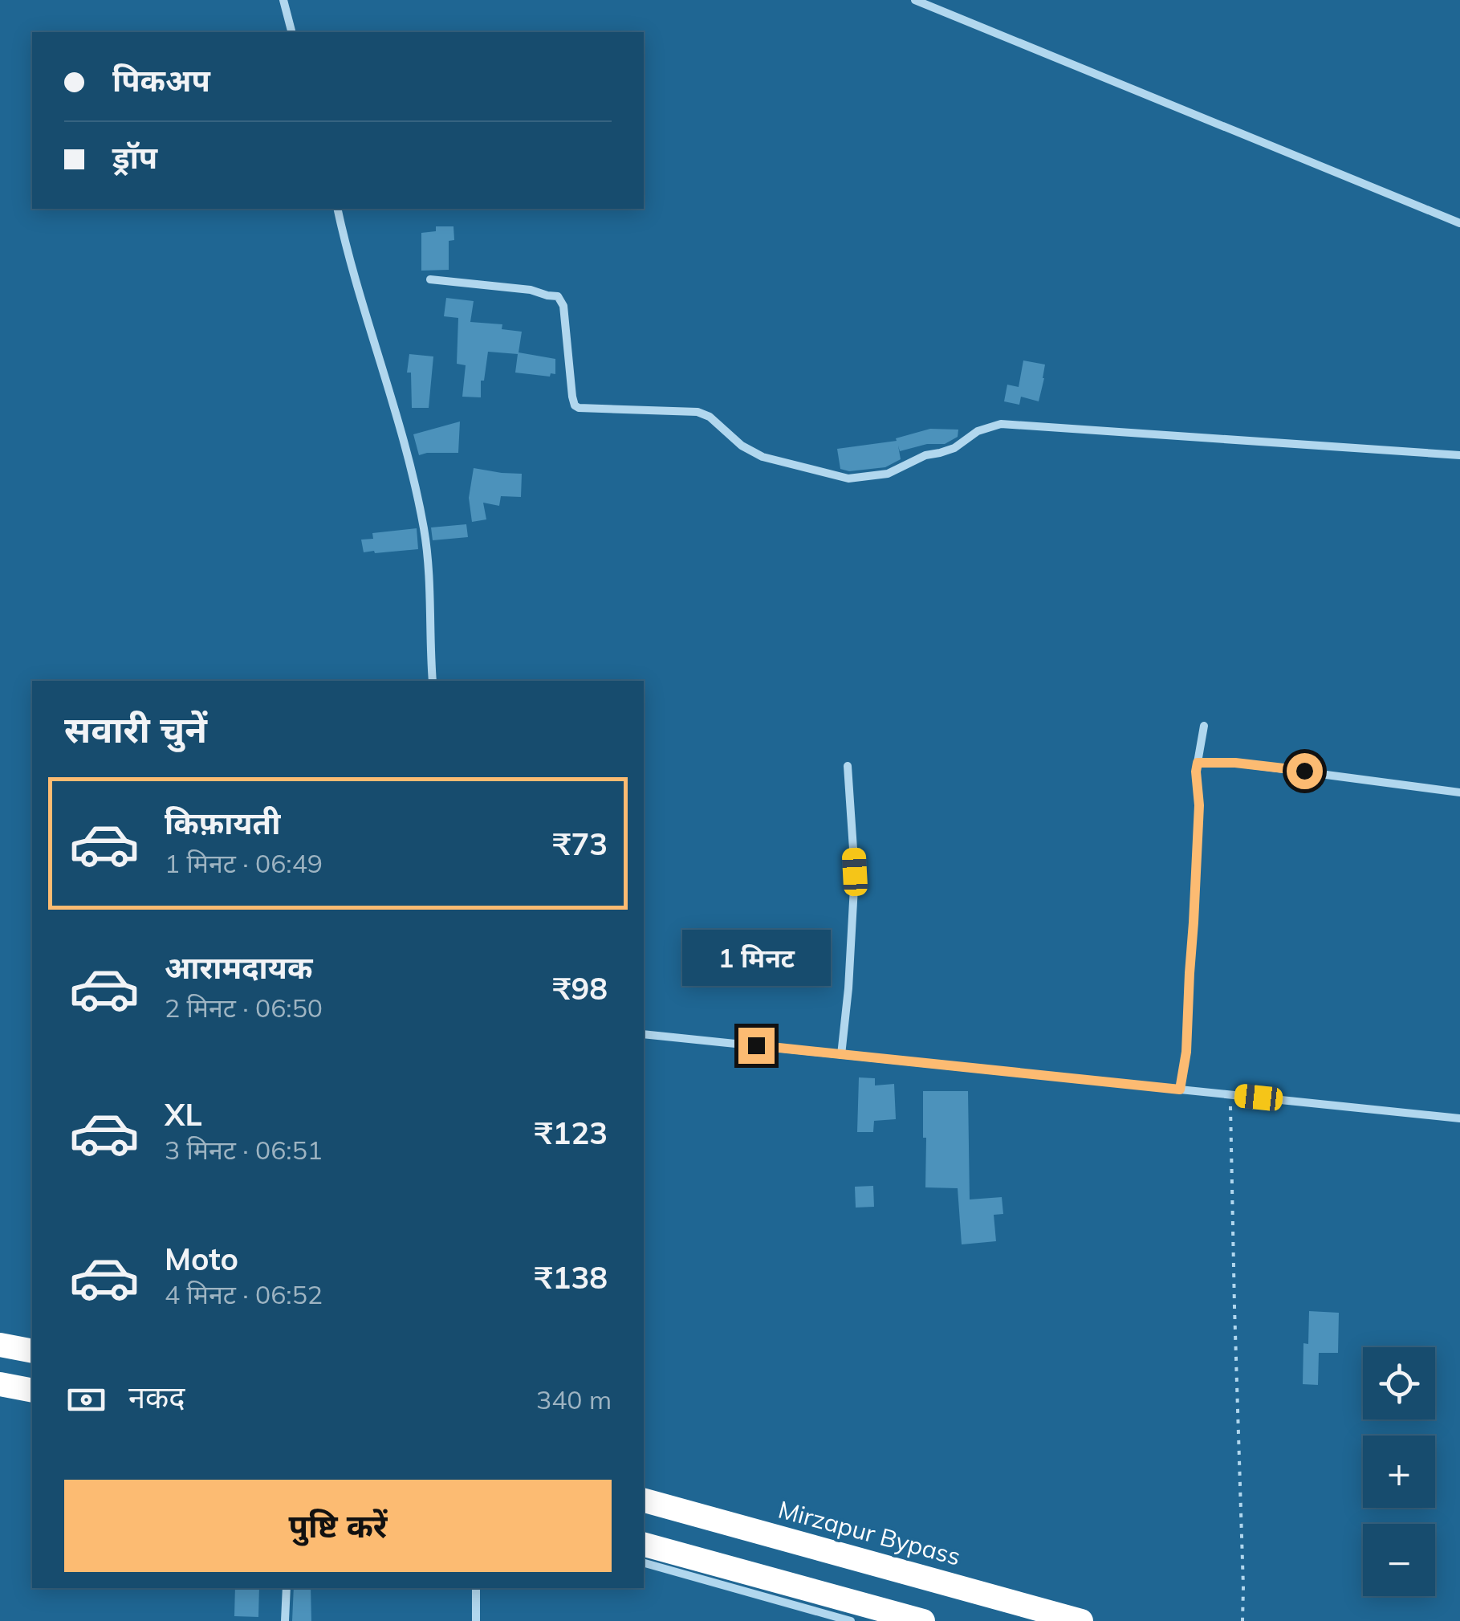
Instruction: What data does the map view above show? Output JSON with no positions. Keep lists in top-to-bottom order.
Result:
{
  "streets": {
    "highway": ["Mirzapur Bypass"]
  },
  "page": {
    "banner": ["पिकअप", "ड्रॉप"],
    "heading": "सवारी चुनें",
    "list": [
      {
        "name": "किफ़ायती",
        "note": "1 मिनट · 06:49",
        "value": "₹73"
      },
      {
        "name": "आरामदायक",
        "note": "2 मिनट · 06:50",
        "value": "₹98"
      },
      {
        "name": "XL",
        "note": "3 मिनट · 06:51",
        "value": "₹123"
      },
      {
        "name": "Moto",
        "note": "4 मिनट · 06:52",
        "value": "₹138"
      }
    ],
    "bubble": "1 मिनट",
    "map_buttons": ["+", "−"],
    "pay": ["नकद", "340 m"],
    "buttons": "पुष्टि करें"
  }
}
